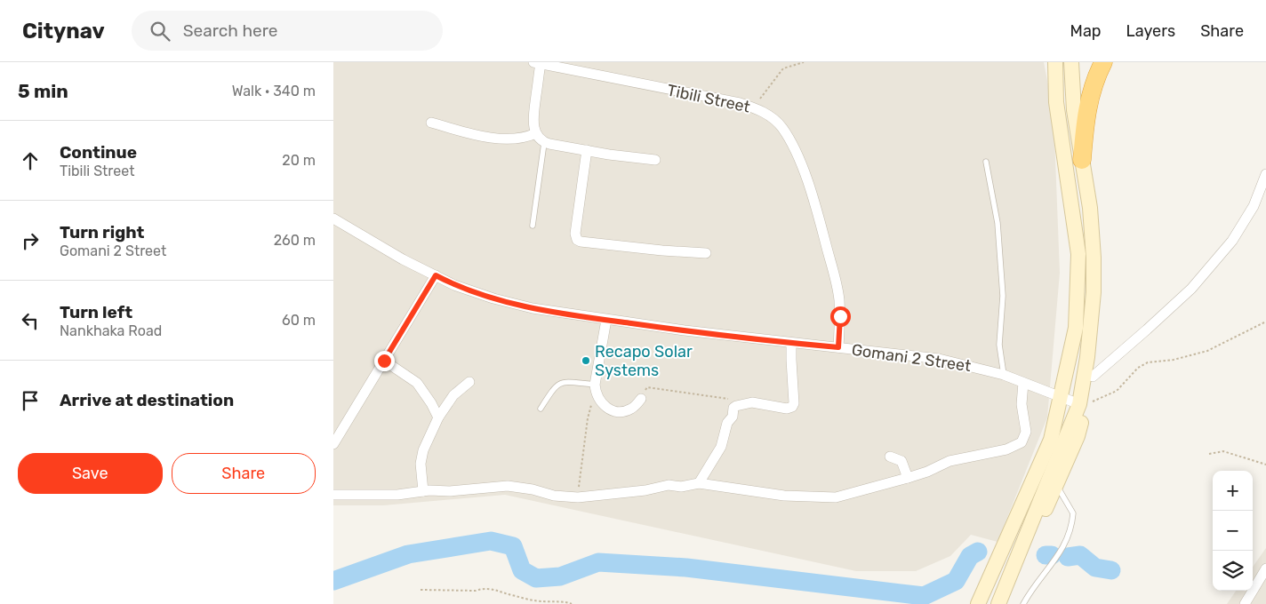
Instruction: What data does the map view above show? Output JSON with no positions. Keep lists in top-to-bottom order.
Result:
{
  "streets": {
    "street": ["Tibili Street", "Gomani 2 Street"]
  },
  "crossings": [
    ["Tibili Street", "Gomani 2 Street"]
  ],
  "places": ["Recapo Solar Systems"],
  "page": {
    "header": "Citynav",
    "search": "Search here",
    "nav": ["Map", "Layers", "Share"],
    "heading": ["5 min", "Walk · 340 m"],
    "list": [
      ["Continue", "Tibili Street", "20 m"],
      ["Turn right", "Gomani 2 Street", "260 m"],
      ["Turn left", "Nankhaka Road", "60 m"],
      "Arrive at destination"
    ],
    "buttons": ["Save", "Share"],
    "map_buttons": ["+", "−"]
  }
}
